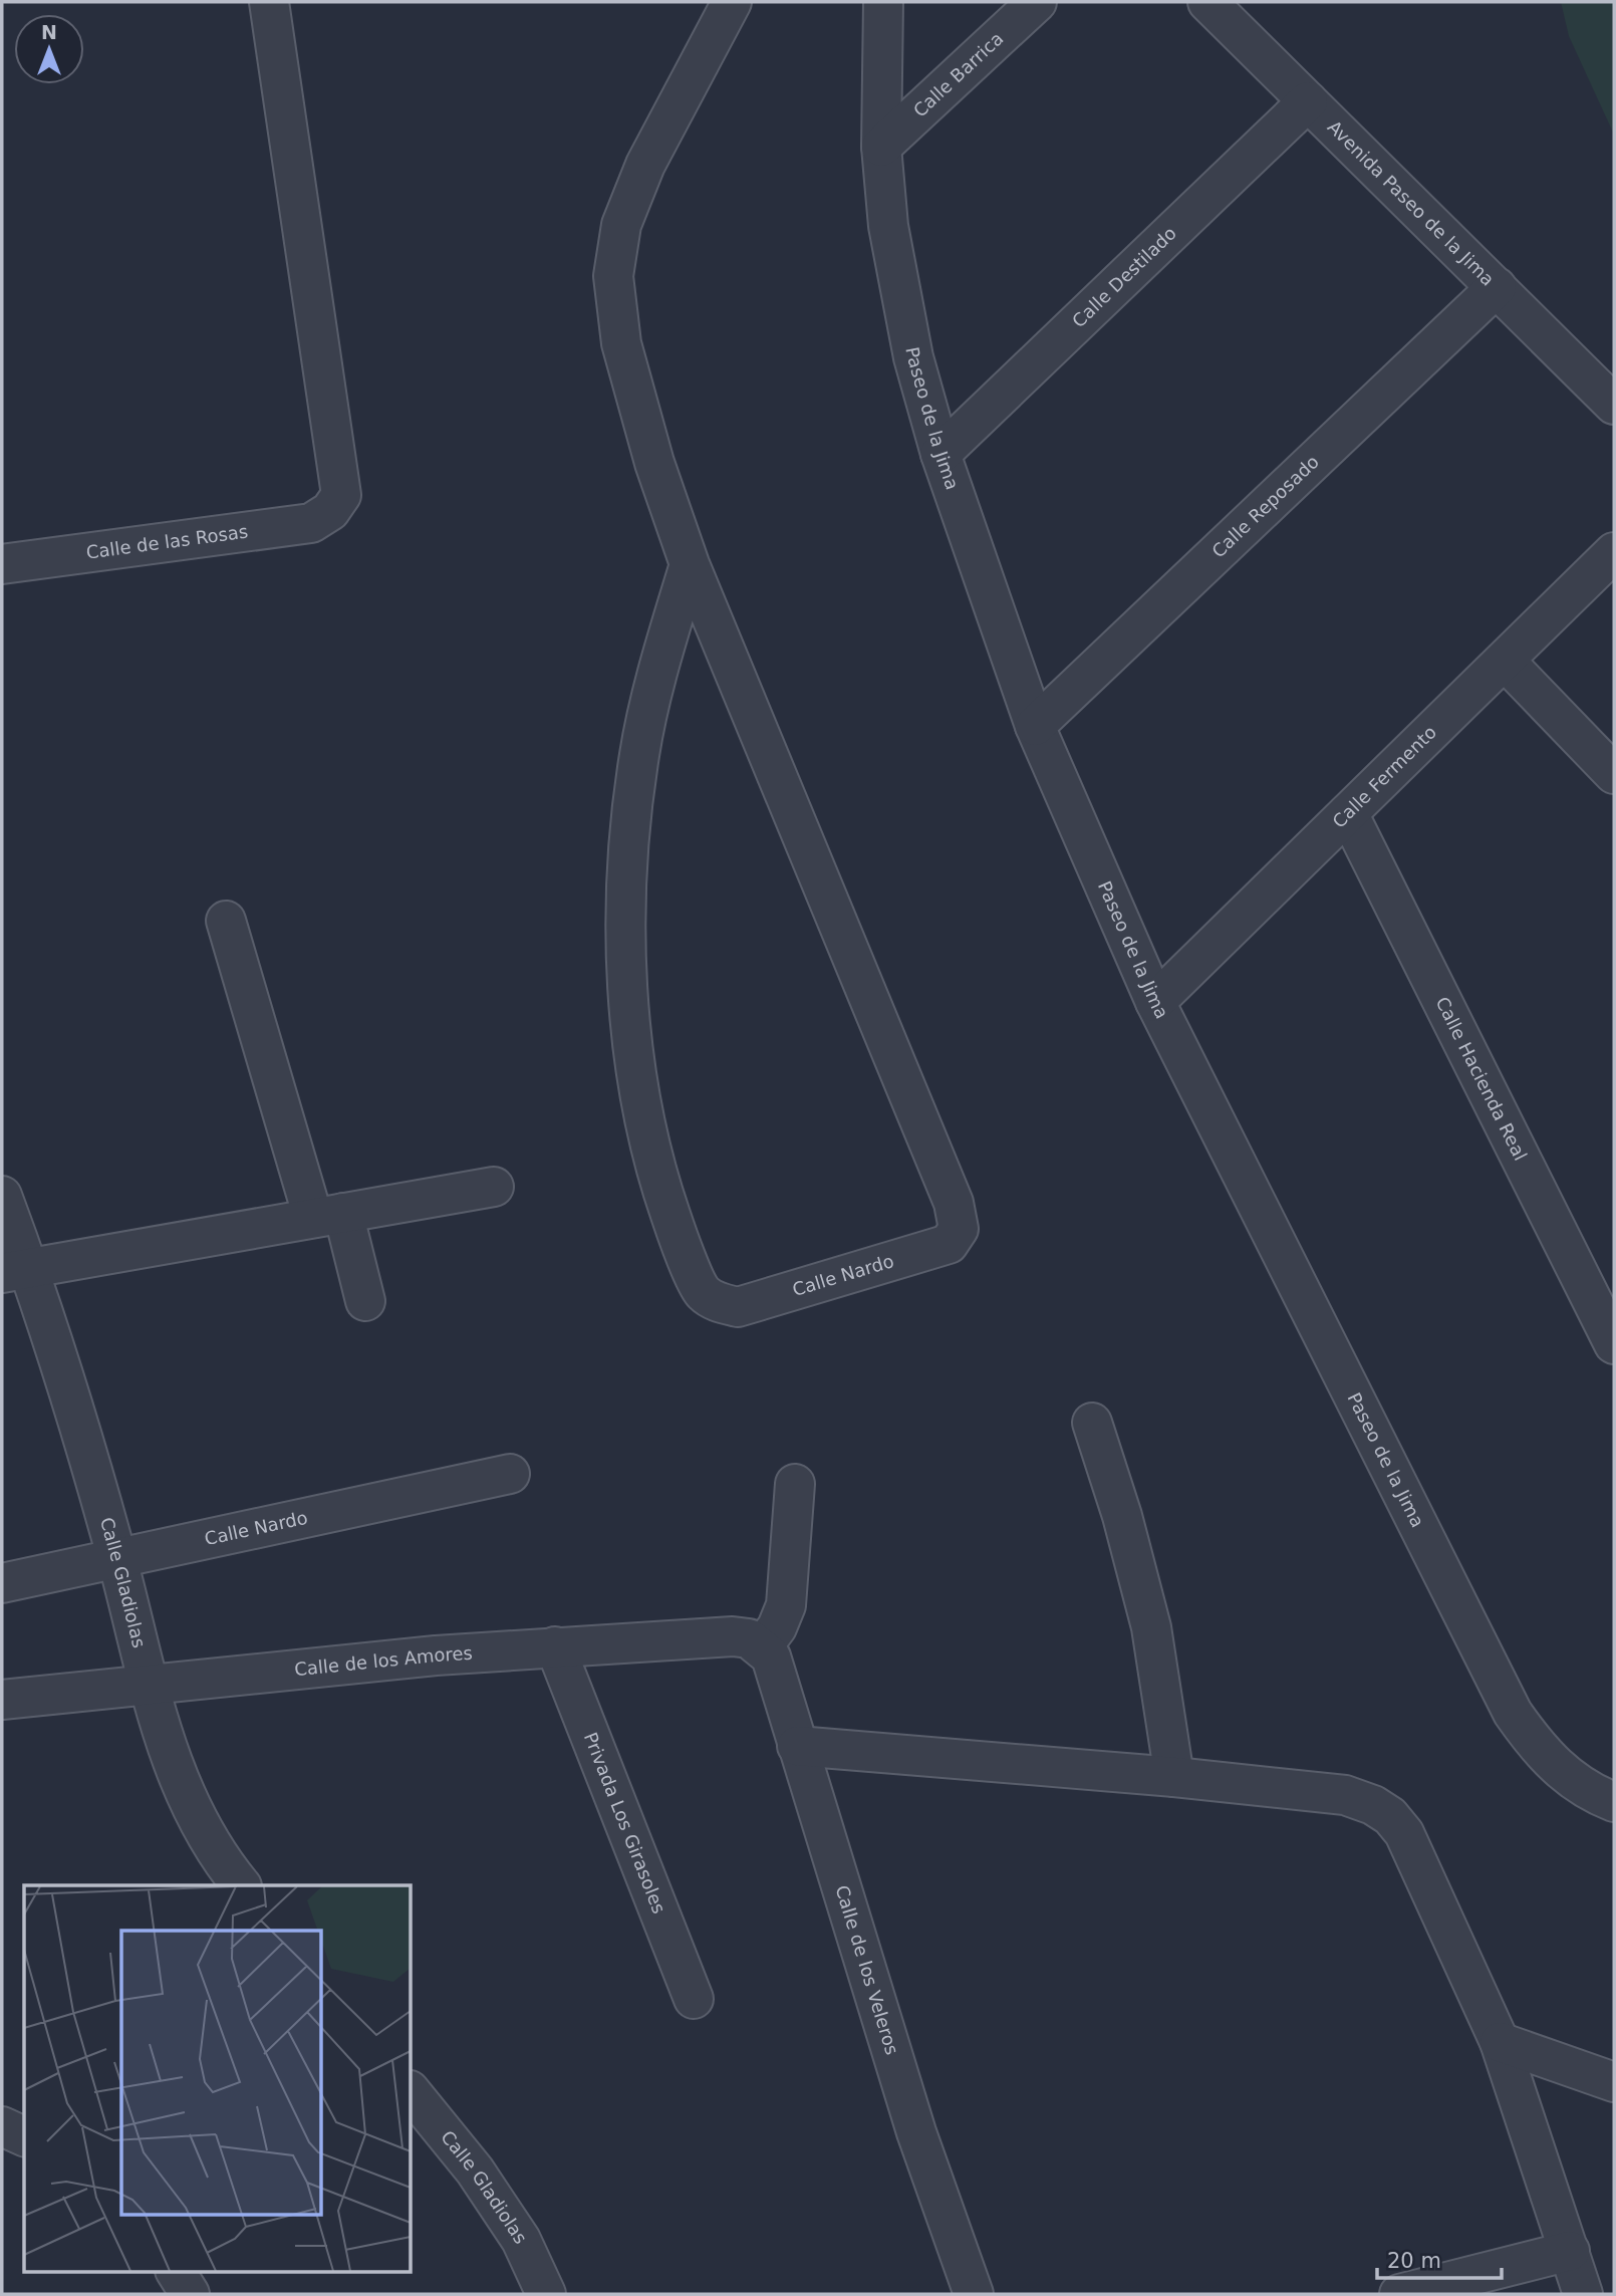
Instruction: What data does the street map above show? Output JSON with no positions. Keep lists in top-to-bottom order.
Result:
{
  "streets": {
    "street": [
      "Calle Barrica",
      "Avenida Paseo de la Jima",
      "Calle Destilado",
      "Paseo de la Jima",
      "Calle Reposado",
      "Calle de las Rosas",
      "Calle Fermento",
      "Calle Hacienda Real",
      "Calle Nardo",
      "Calle Gladiolas",
      "Calle de los Amores",
      "Privada Los Girasoles",
      "Calle de los Veleros"
    ]
  },
  "crossings": [
    ["Calle Barrica", "Paseo de la Jima"],
    ["Avenida Paseo de la Jima", "Calle Destilado"],
    ["Avenida Paseo de la Jima", "Calle Reposado"],
    ["Calle Destilado", "Paseo de la Jima"],
    ["Paseo de la Jima", "Calle Reposado"],
    ["Paseo de la Jima", "Calle Fermento"],
    ["Calle Fermento", "Calle Hacienda Real"],
    ["Calle Nardo", "Calle Gladiolas"],
    ["Calle Gladiolas", "Calle de los Amores"],
    ["Calle de los Amores", "Privada Los Girasoles"],
    ["Calle de los Amores", "Calle de los Veleros"]
  ],
  "scale_bar": "20 m",
  "north": "top"
}
